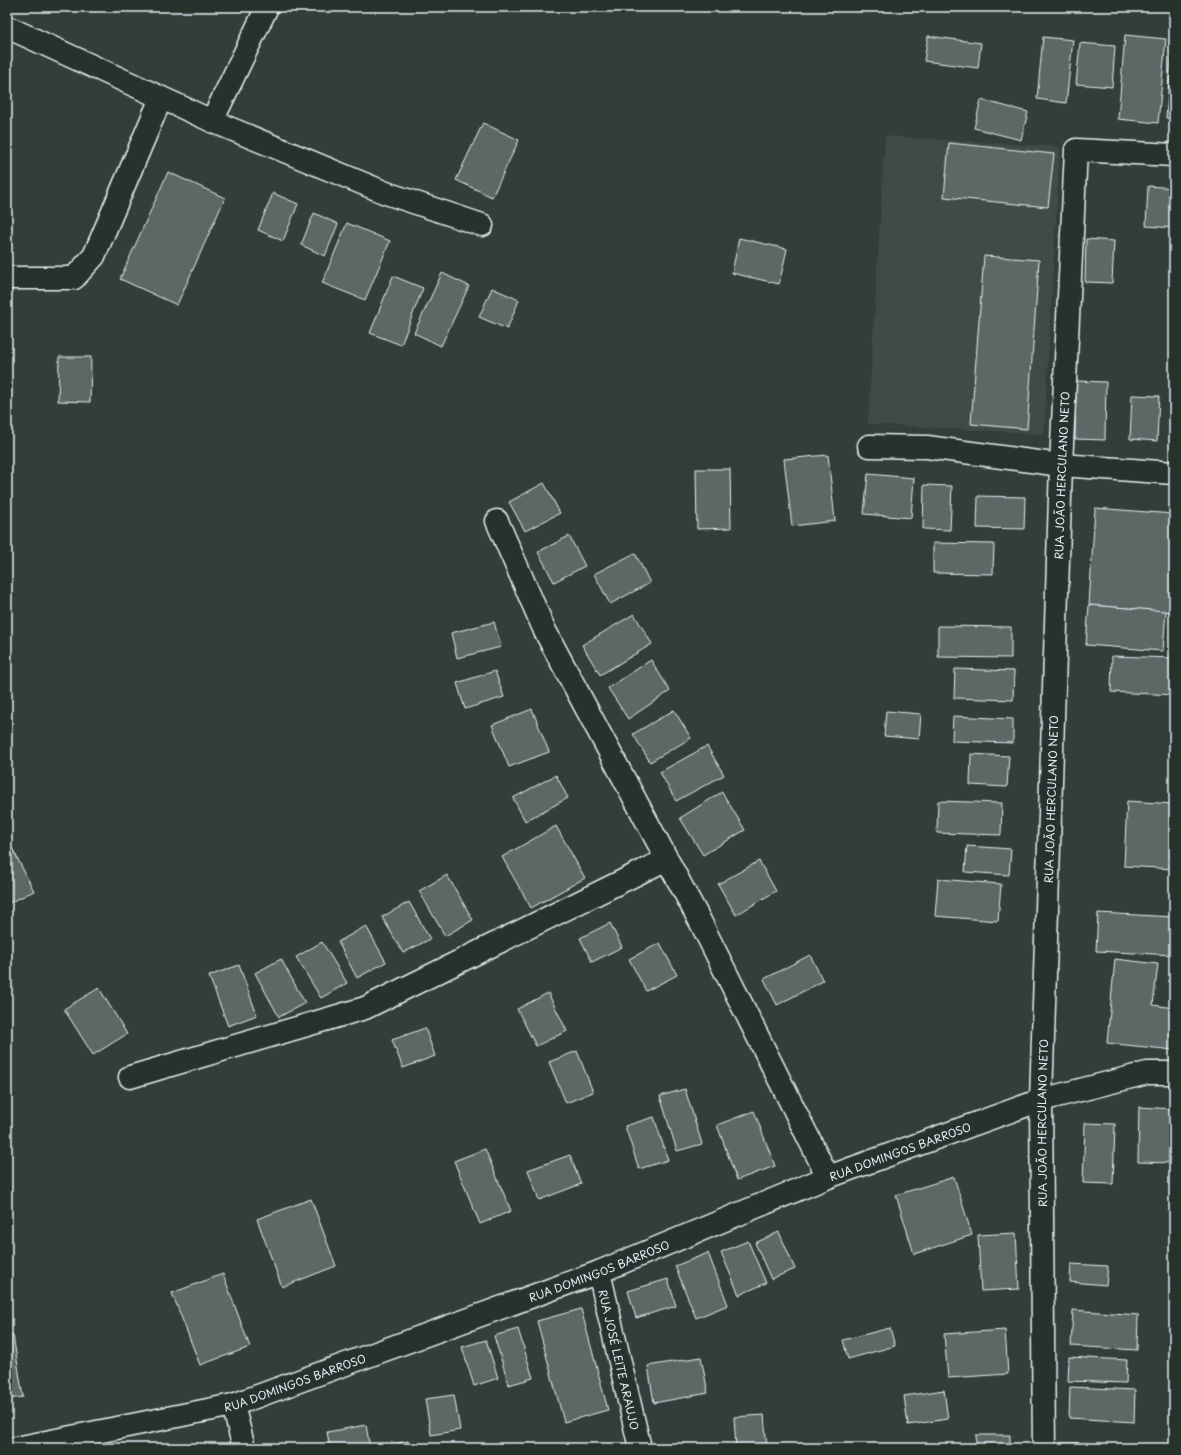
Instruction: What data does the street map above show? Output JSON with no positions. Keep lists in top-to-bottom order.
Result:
{
  "streets": {
    "street": ["RUA JOÃO HERCULANO NETO", "RUA DOMINGOS BARROSO", "RUA JOSÉ LEITE ARAUJO"]
  },
  "crossings": [
    ["RUA JOÃO HERCULANO NETO", "RUA DOMINGOS BARROSO"],
    ["RUA DOMINGOS BARROSO", "RUA JOSÉ LEITE ARAUJO"]
  ]
}
